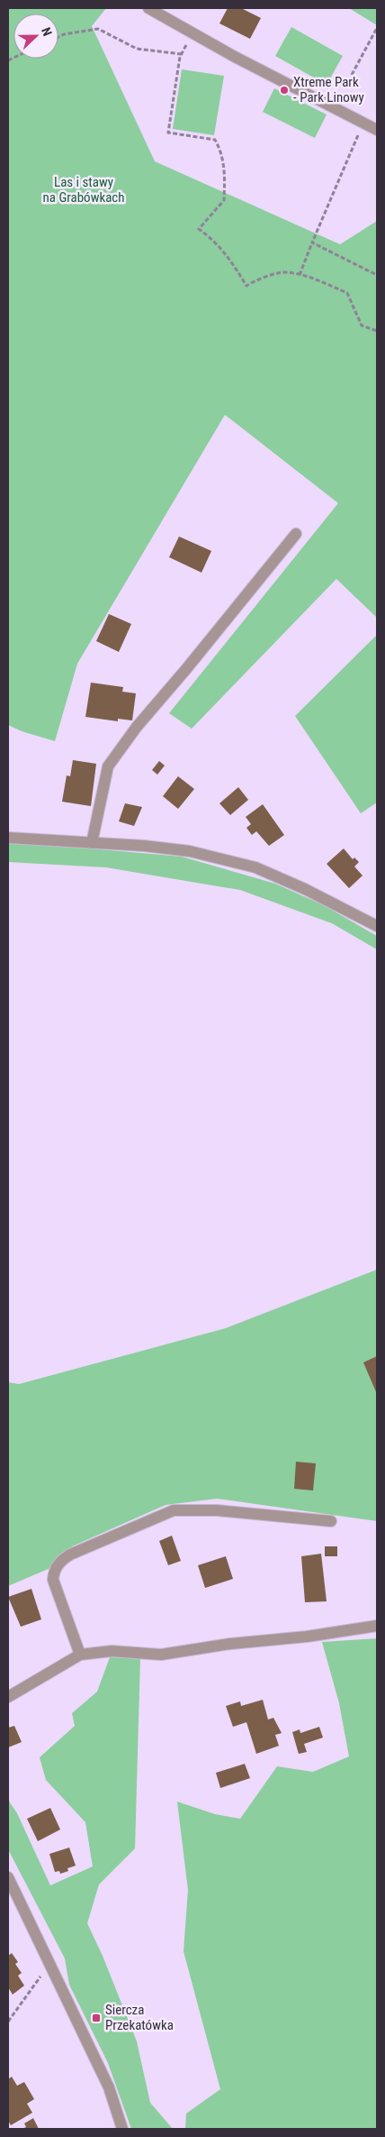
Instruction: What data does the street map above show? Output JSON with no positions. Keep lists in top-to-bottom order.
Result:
{
  "parks": ["Las i stawy na Grabówkach"],
  "places": {
    "other": ["Xtreme Park - Park Linowy"],
    "transit": ["Siercza Przekatówka"]
  },
  "north": "right"
}
